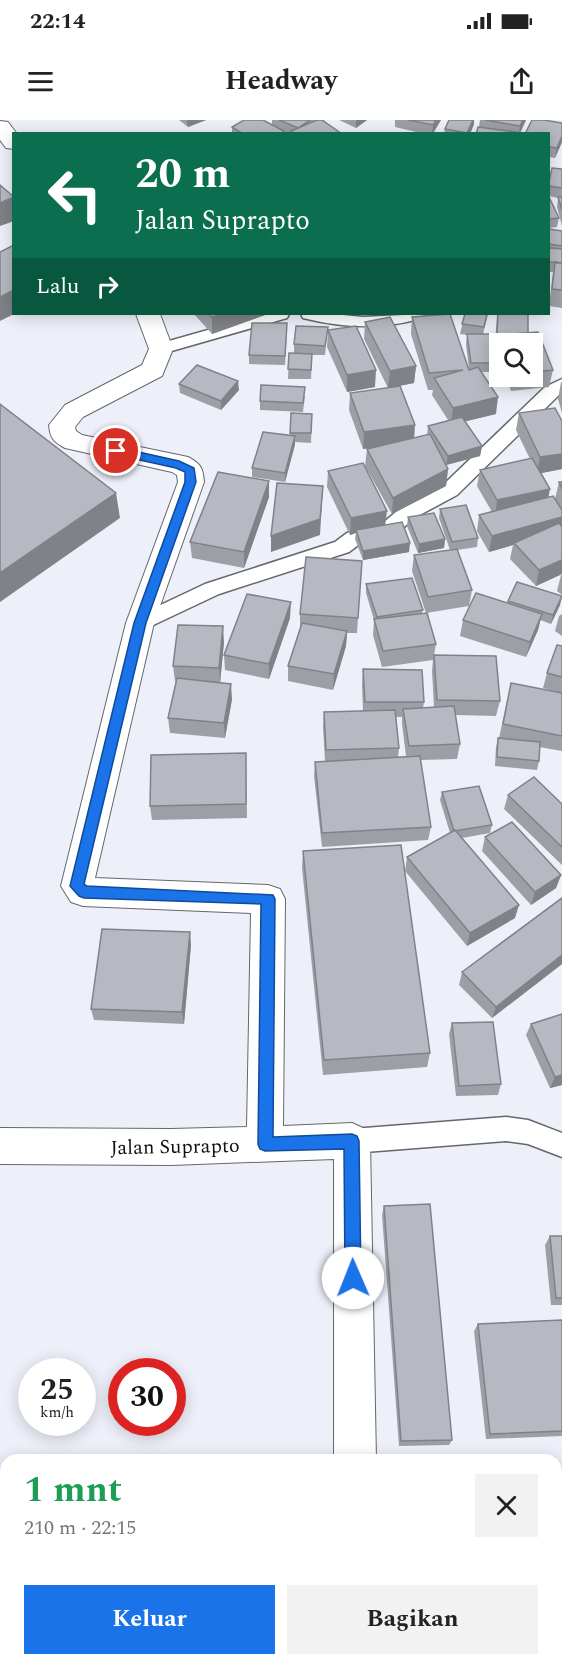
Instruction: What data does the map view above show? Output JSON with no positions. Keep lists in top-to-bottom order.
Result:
{
  "streets": {
    "street": ["Jalan Suprapto"]
  },
  "page": {
    "status": "22:14",
    "header": "Headway",
    "turn": ["20 m", "Jalan Suprapto"],
    "then": "Lalu",
    "speed": "25 km/h",
    "limit": "30",
    "heading": ["1 mnt", "210 m · 22:15"],
    "buttons": ["Keluar", "Bagikan"]
  }
}
